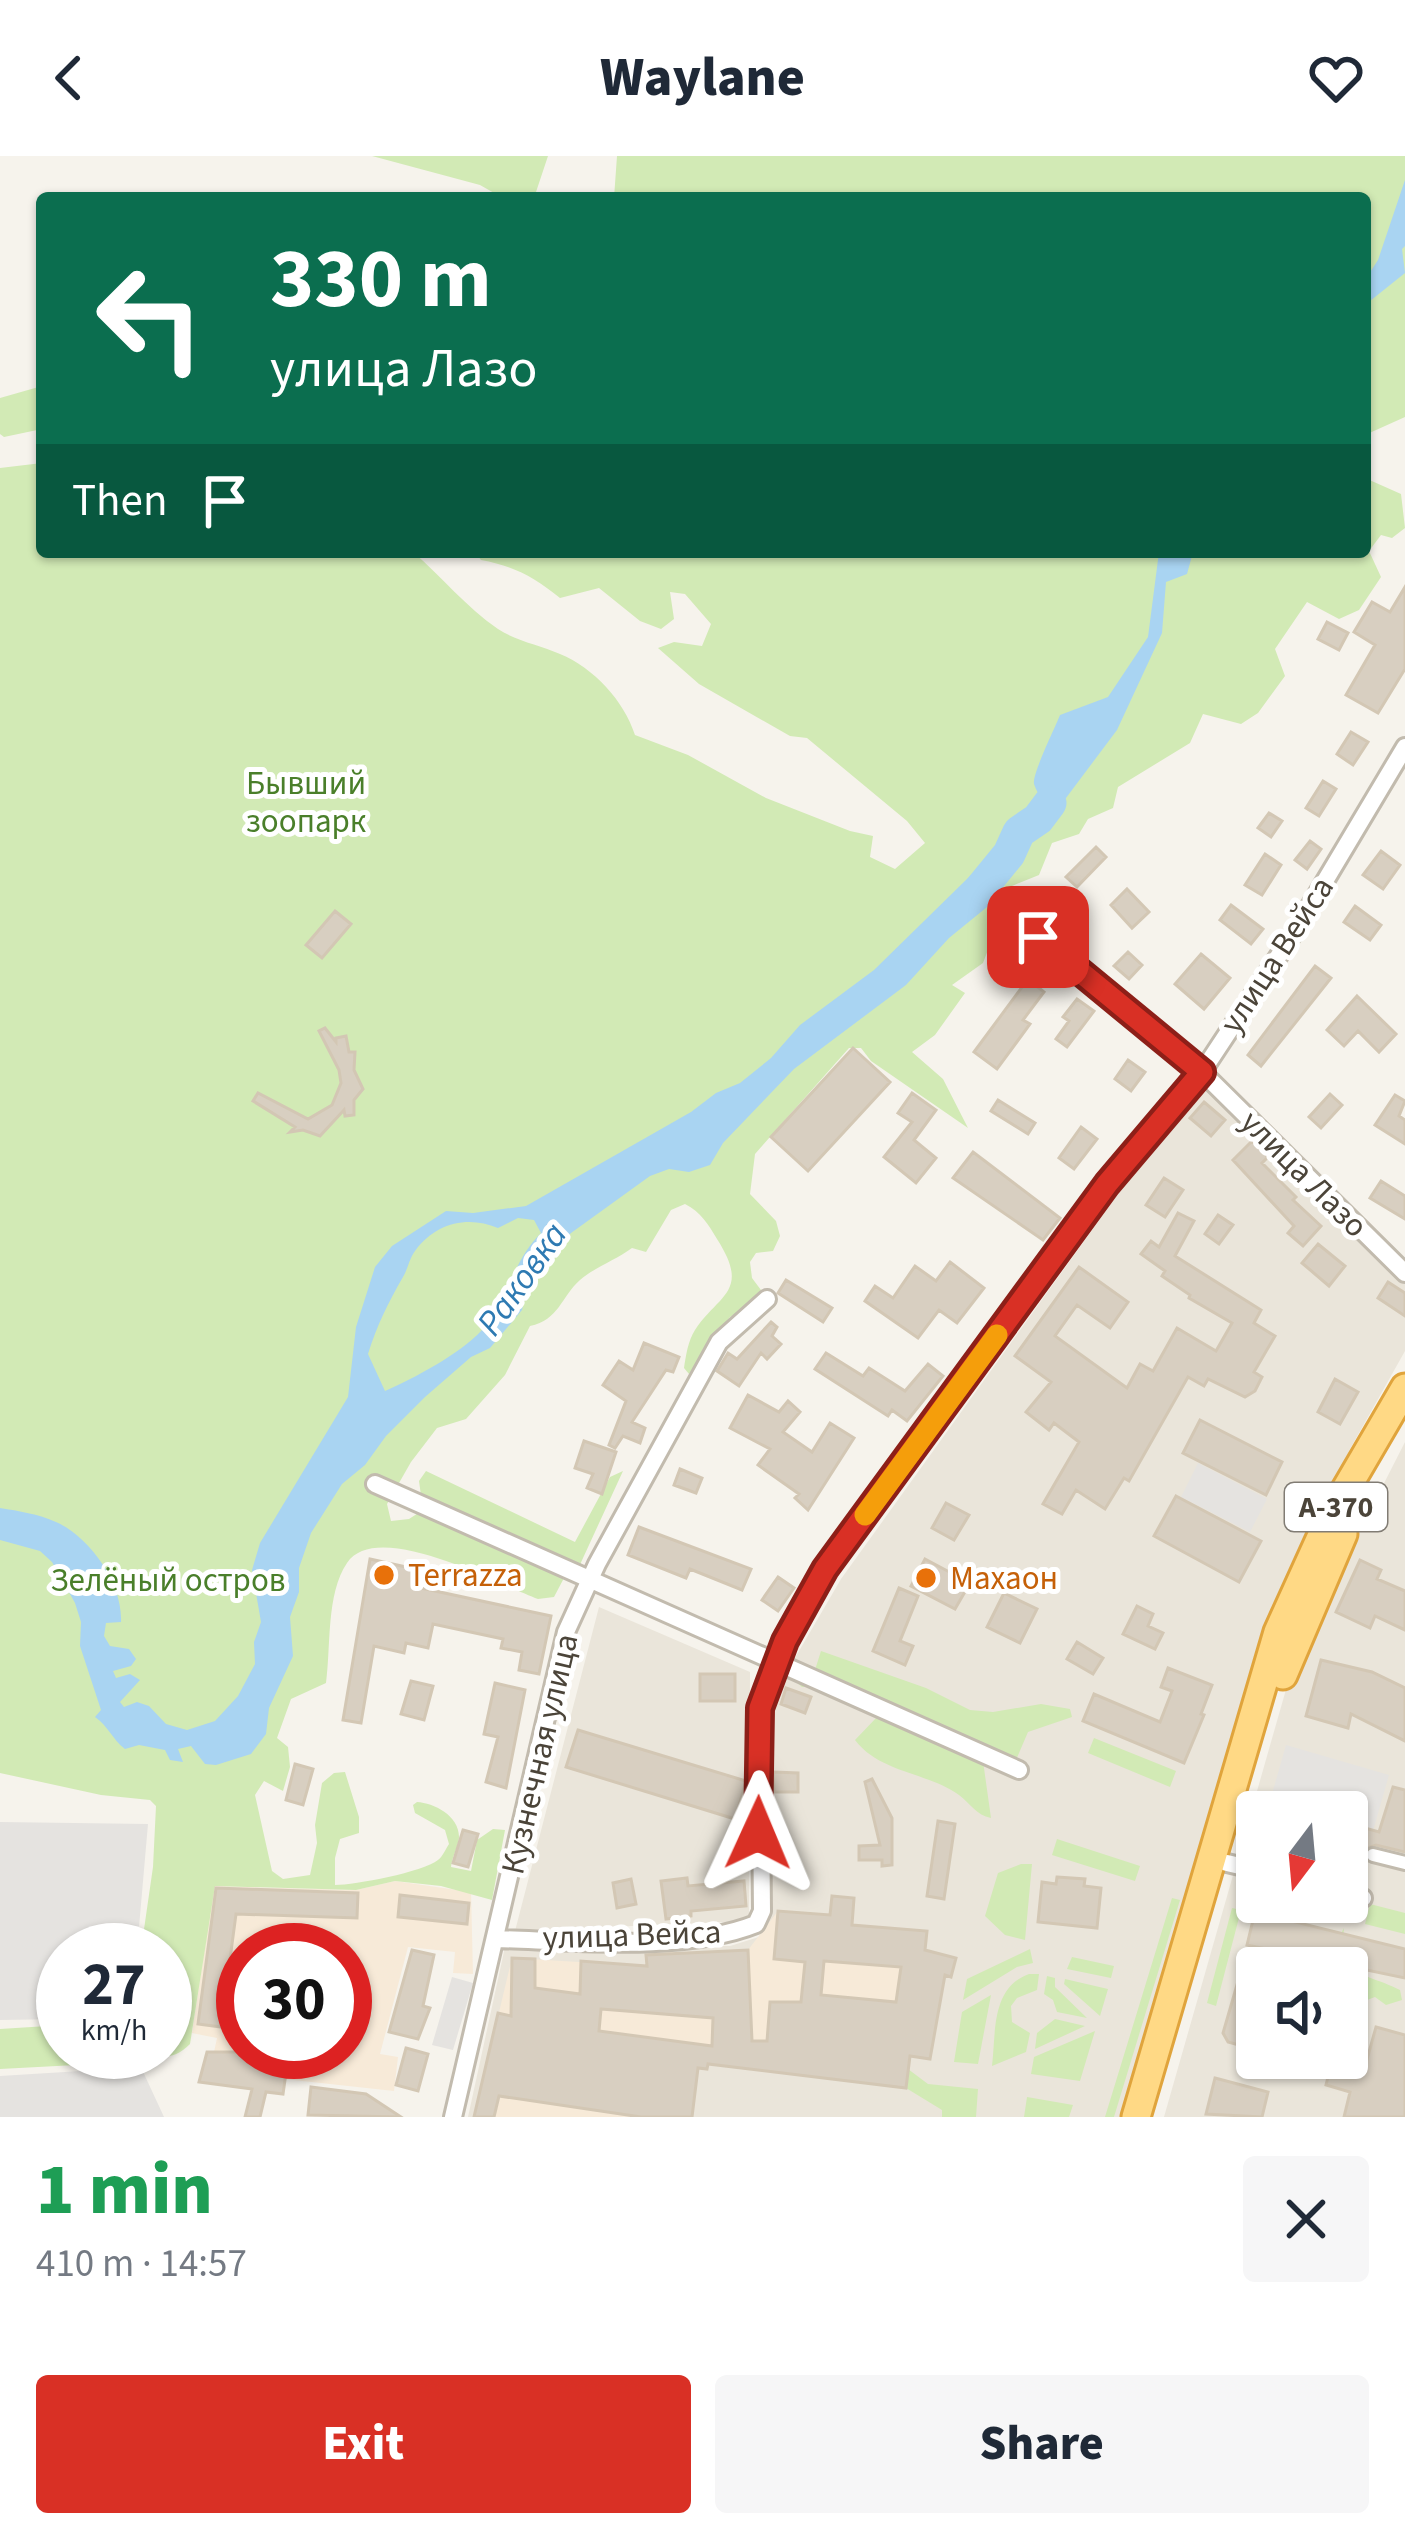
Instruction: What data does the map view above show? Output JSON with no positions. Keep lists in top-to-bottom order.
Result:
{
  "streets": {
    "highway": ["А-370"],
    "street": ["улица Вейса", "улица Лазо", "Кузнечная улица"]
  },
  "crossings": [
    ["улица Вейса", "улица Лазо"],
    ["улица Вейса", "Кузнечная улица"]
  ],
  "water": ["Раковка"],
  "parks": ["Бывший зоопарк", "Зелёный остров"],
  "places": ["Terrazza", "Махаон"],
  "north": "bottom",
  "page": {
    "header": "Waylane",
    "turn": ["330 m", "улица Лазо"],
    "then": "Then",
    "speed": "27 km/h",
    "limit": "30",
    "heading": ["1 min", "410 m · 14:57"],
    "buttons": ["Exit", "Share"]
  }
}
